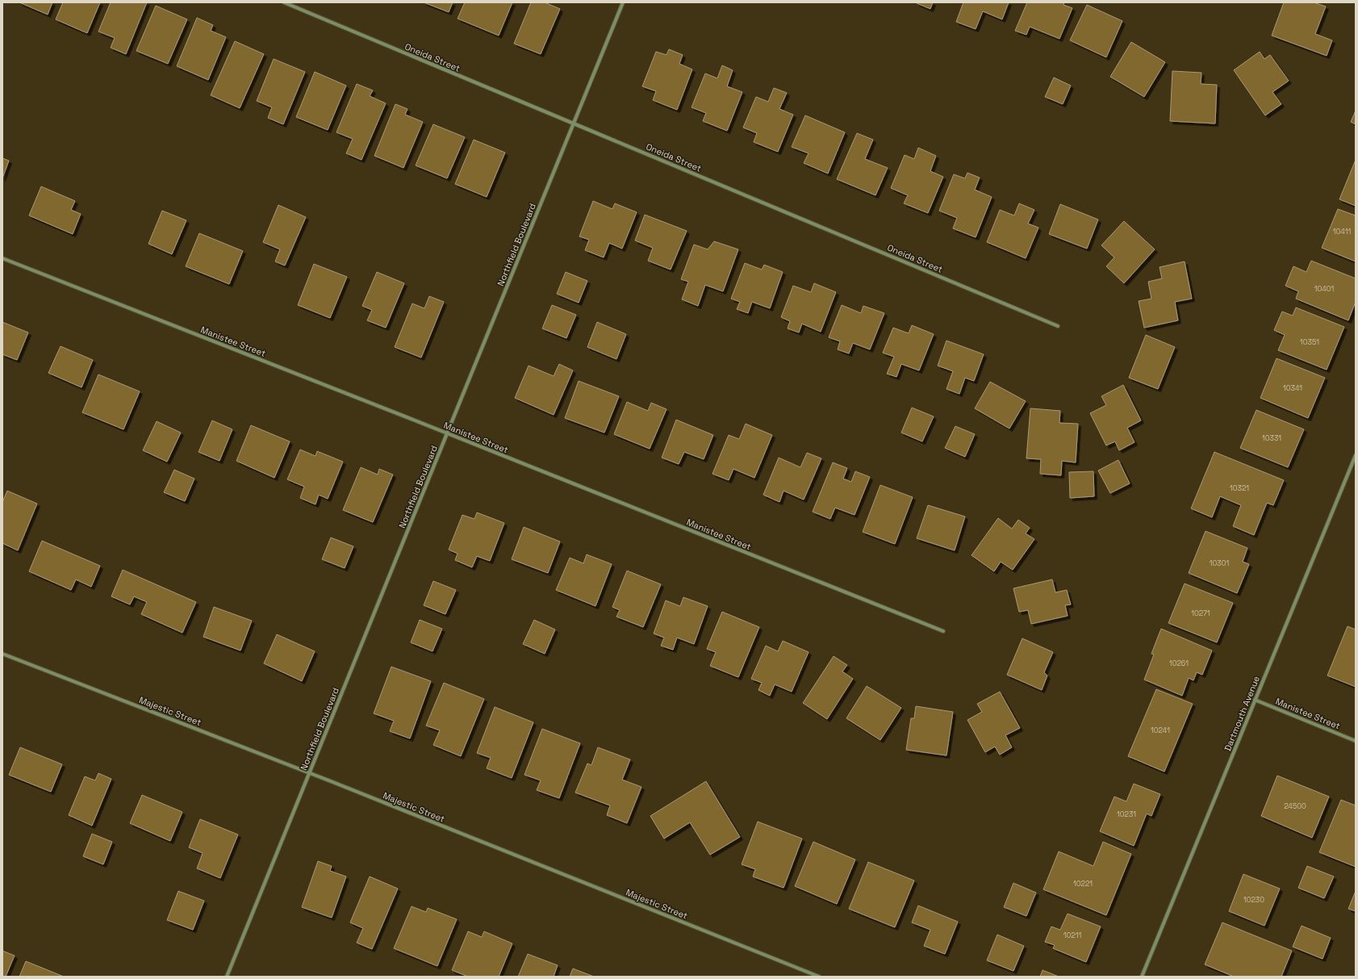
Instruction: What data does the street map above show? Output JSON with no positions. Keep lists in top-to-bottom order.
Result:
{
  "streets": {
    "street": [
      "Oneida Street",
      "Northfield Boulevard",
      "Manistee Street",
      "Majestic Street",
      "Dartmouth Avenue"
    ]
  },
  "crossings": [
    ["Oneida Street", "Northfield Boulevard"],
    ["Northfield Boulevard", "Manistee Street"],
    ["Northfield Boulevard", "Majestic Street"],
    ["Manistee Street", "Dartmouth Avenue"]
  ],
  "house_numbers": [
    "10411",
    "10401",
    "10351",
    "10341",
    "10331",
    "10321",
    "10301",
    "10271",
    "10261",
    "10241",
    "24500",
    "10231",
    "10221",
    "10230",
    "10211"
  ]
}
